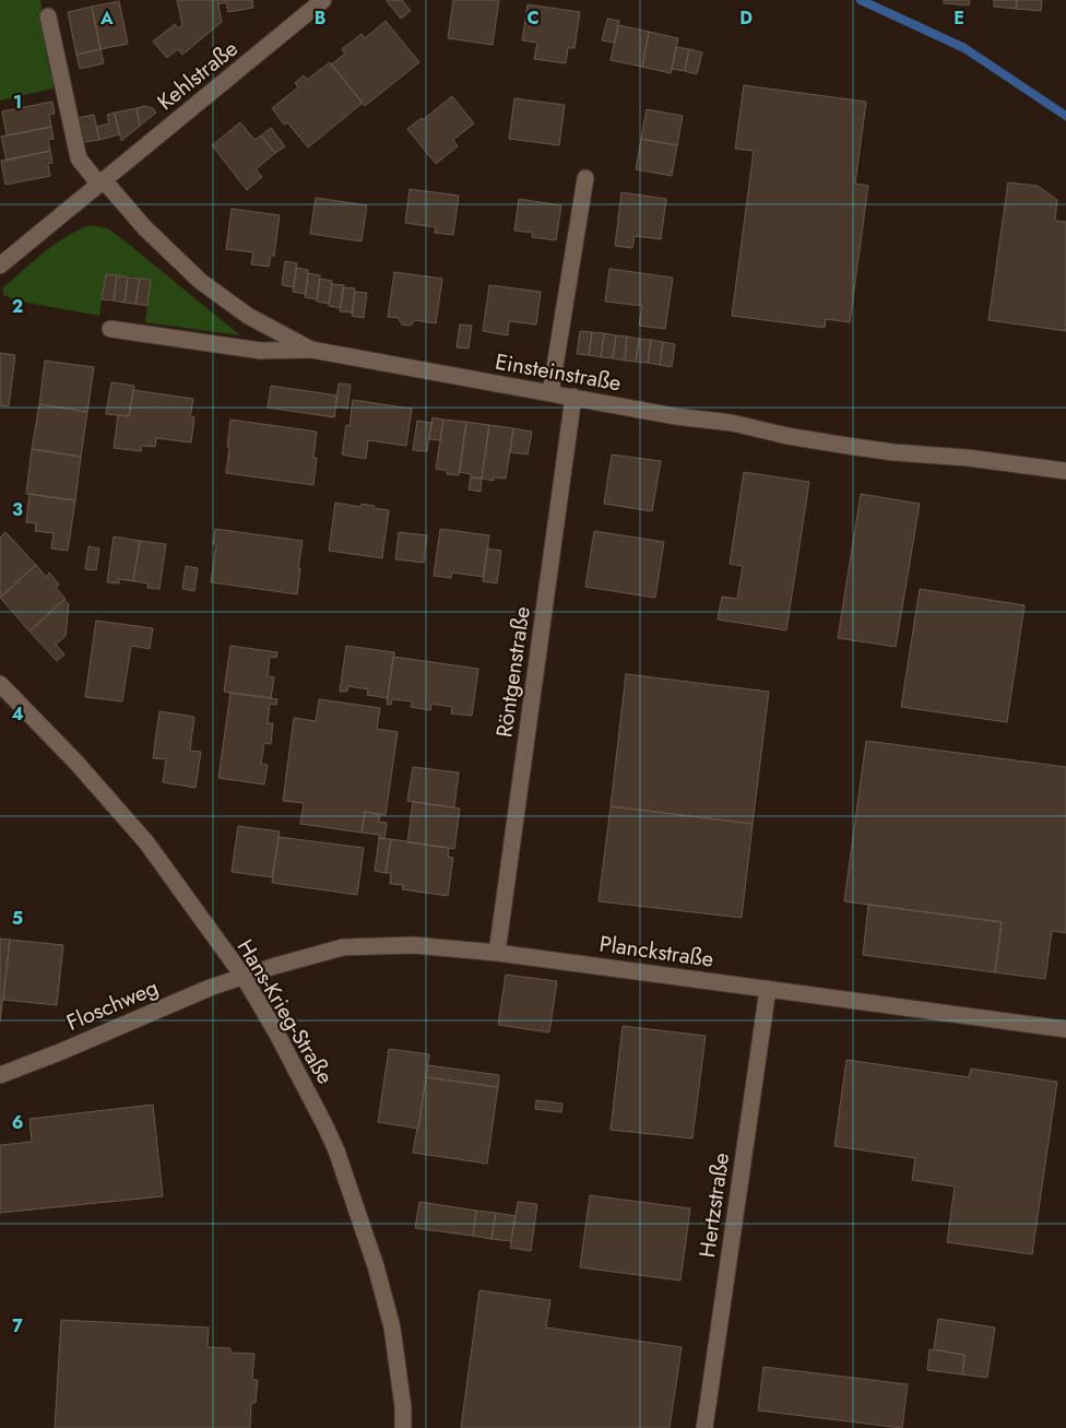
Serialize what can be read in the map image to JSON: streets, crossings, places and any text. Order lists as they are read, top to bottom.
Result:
{
  "streets": {
    "street": [
      "Kehlstraße",
      "Einsteinstraße",
      "Röntgenstraße",
      "Planckstraße",
      "Floschweg",
      "Hans-Krieg-Straße",
      "Hertzstraße"
    ]
  },
  "crossings": [
    ["Kehlstraße", "Einsteinstraße"],
    ["Einsteinstraße", "Röntgenstraße"],
    ["Röntgenstraße", "Planckstraße"],
    ["Planckstraße", "Floschweg"],
    ["Planckstraße", "Hans-Krieg-Straße"],
    ["Planckstraße", "Hertzstraße"],
    ["Floschweg", "Hans-Krieg-Straße"]
  ],
  "grid": {
    "columns": [
      "A",
      "B",
      "C",
      "D",
      "E"
    ],
    "rows": [
      "1",
      "2",
      "3",
      "4",
      "5",
      "6",
      "7"
    ]
  }
}
